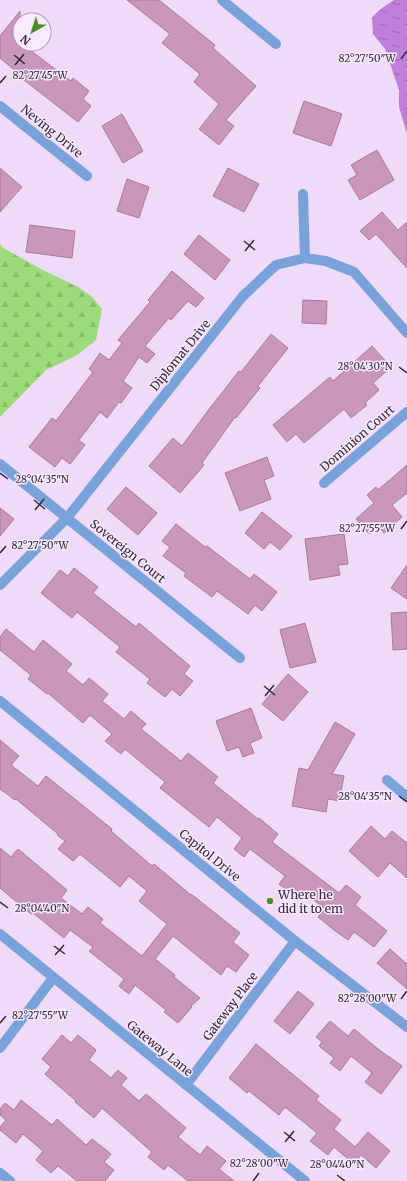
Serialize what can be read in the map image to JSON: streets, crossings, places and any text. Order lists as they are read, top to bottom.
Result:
{
  "streets": {
    "street": [
      "Neving Drive",
      "Diplomat Drive",
      "Dominion Court",
      "Sovereign Court",
      "Capitol Drive",
      "Gateway Place",
      "Gateway Lane"
    ]
  },
  "crossings": [
    ["Diplomat Drive", "Sovereign Court"],
    ["Capitol Drive", "Gateway Place"],
    ["Gateway Place", "Gateway Lane"]
  ],
  "places": ["Where he did it to em"],
  "north": "bottom left",
  "coordinates": [
    "82°27'50\"W",
    "82°27'45\"W",
    "28°04'30\"N",
    "28°04'35\"N",
    "82°27'55\"W",
    "28°04'40\"N",
    "82°28'00\"W"
  ]
}
